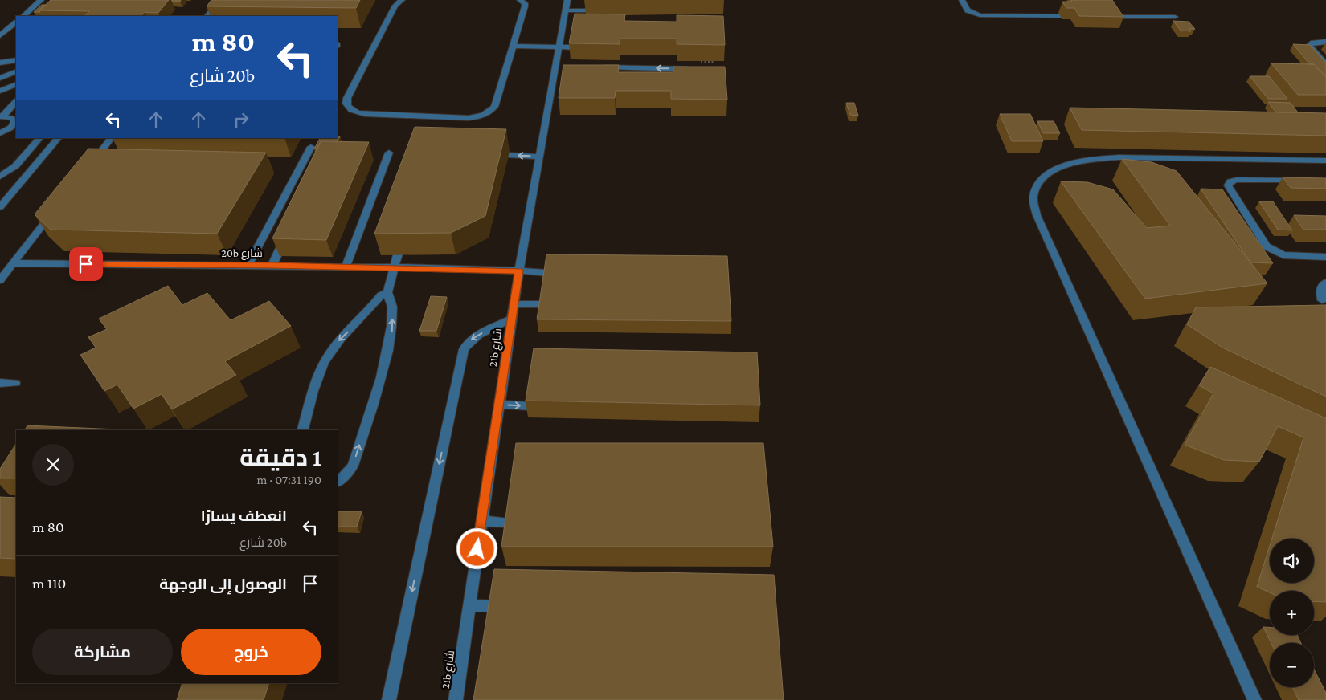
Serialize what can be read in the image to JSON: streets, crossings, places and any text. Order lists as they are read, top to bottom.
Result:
{
  "streets": {
    "street": ["20b شارع", "21b شارع"]
  },
  "crossings": [
    ["20b شارع", "21b شارع"]
  ],
  "page": {
    "turn": ["80 m", "20b شارع"],
    "heading": ["1 دقيقة", "190 m · 07:31"],
    "list": [
      {
        "name": "انعطف يسارًا",
        "note": "20b شارع",
        "value": "80 m"
      },
      {
        "name": "الوصول إلى الوجهة",
        "value": "110 m"
      }
    ],
    "map_buttons": ["+", "−"],
    "buttons": ["خروج", "مشاركة"]
  }
}
